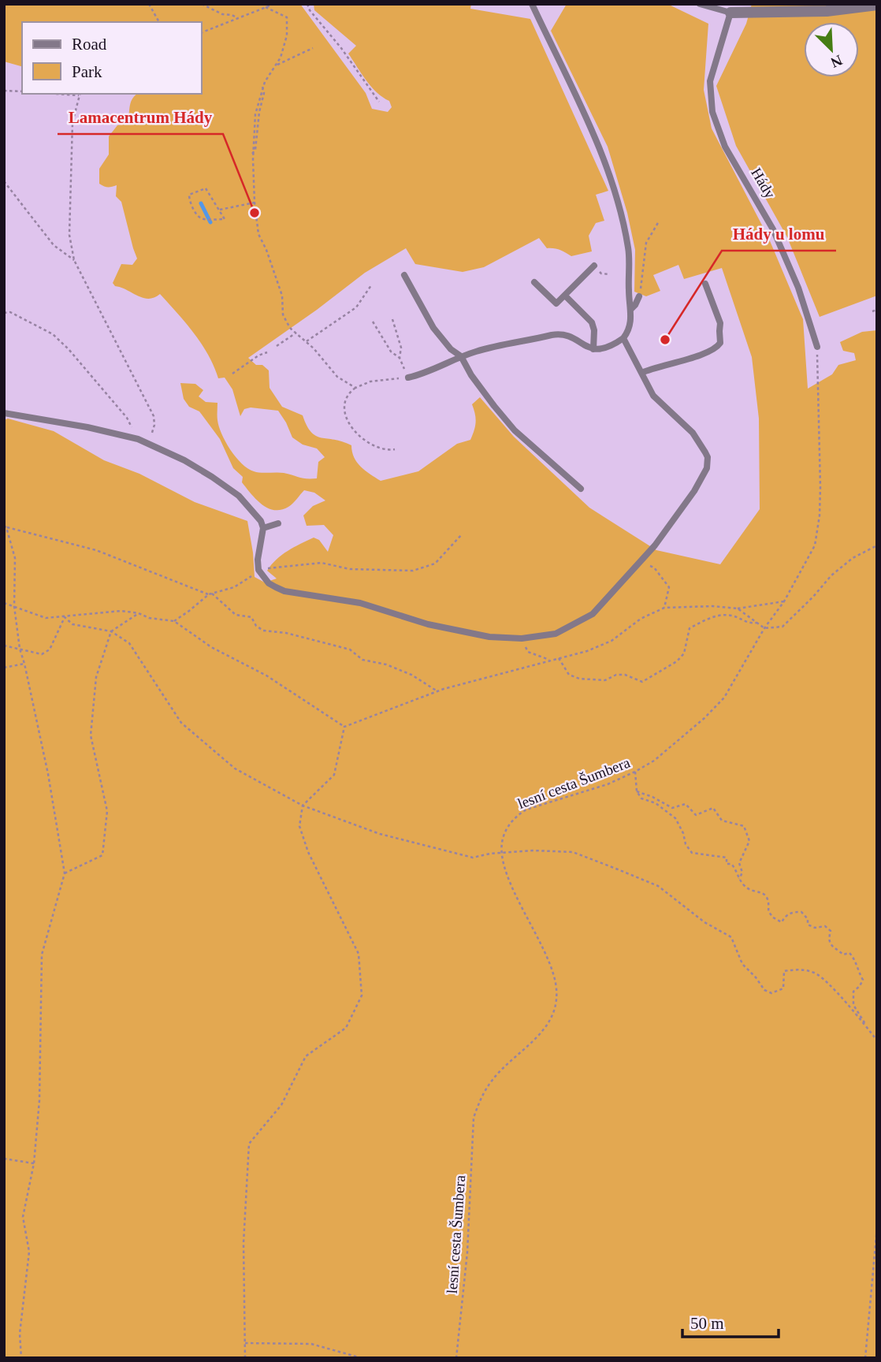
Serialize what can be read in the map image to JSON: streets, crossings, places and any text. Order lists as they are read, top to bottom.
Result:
{
  "streets": {
    "lane": ["Hády"],
    "path": ["lesní cesta Šumbera"]
  },
  "crossings": [
    ["Hády", "lesní cesta Šumbera"]
  ],
  "places": ["Lamacentrum Hády", "Hády u lomu"],
  "legend": ["Road", "Park"],
  "scale_bar": "50 m",
  "north": "bottom right"
}
